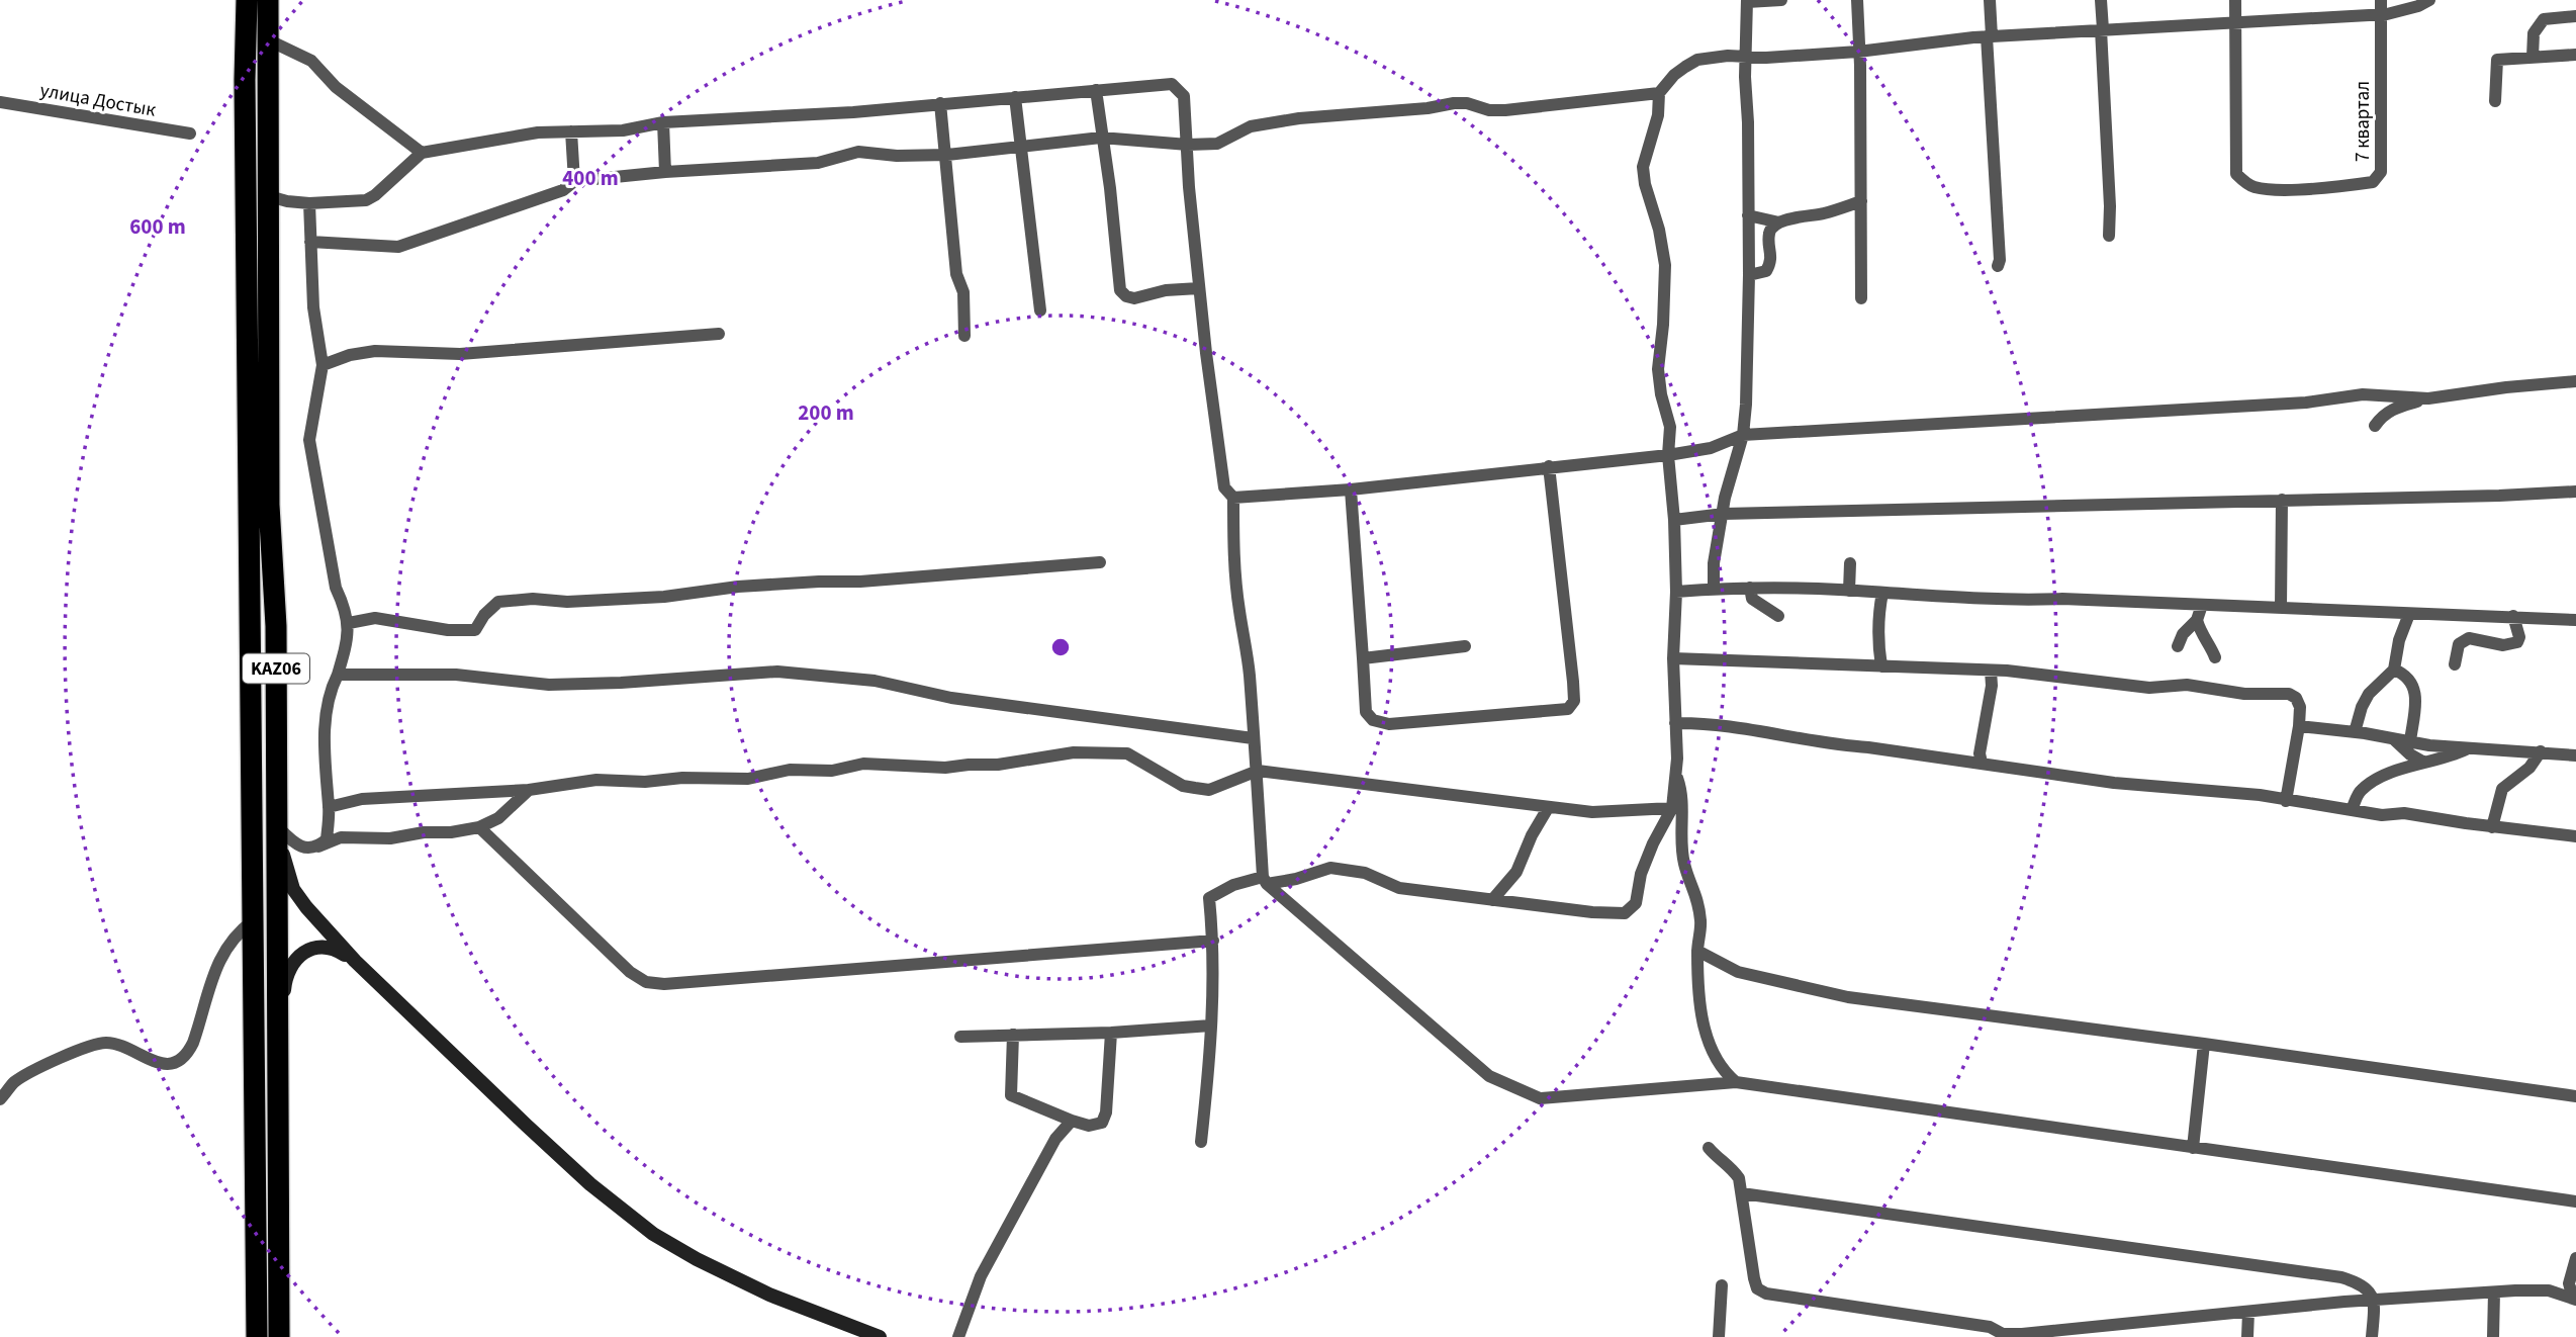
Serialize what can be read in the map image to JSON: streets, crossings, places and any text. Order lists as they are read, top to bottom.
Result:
{
  "streets": {
    "highway": ["KАZ06"],
    "street": ["улица Достык", "7 квартал"]
  },
  "rings": ["400 m", "600 m", "200 m"]
}
